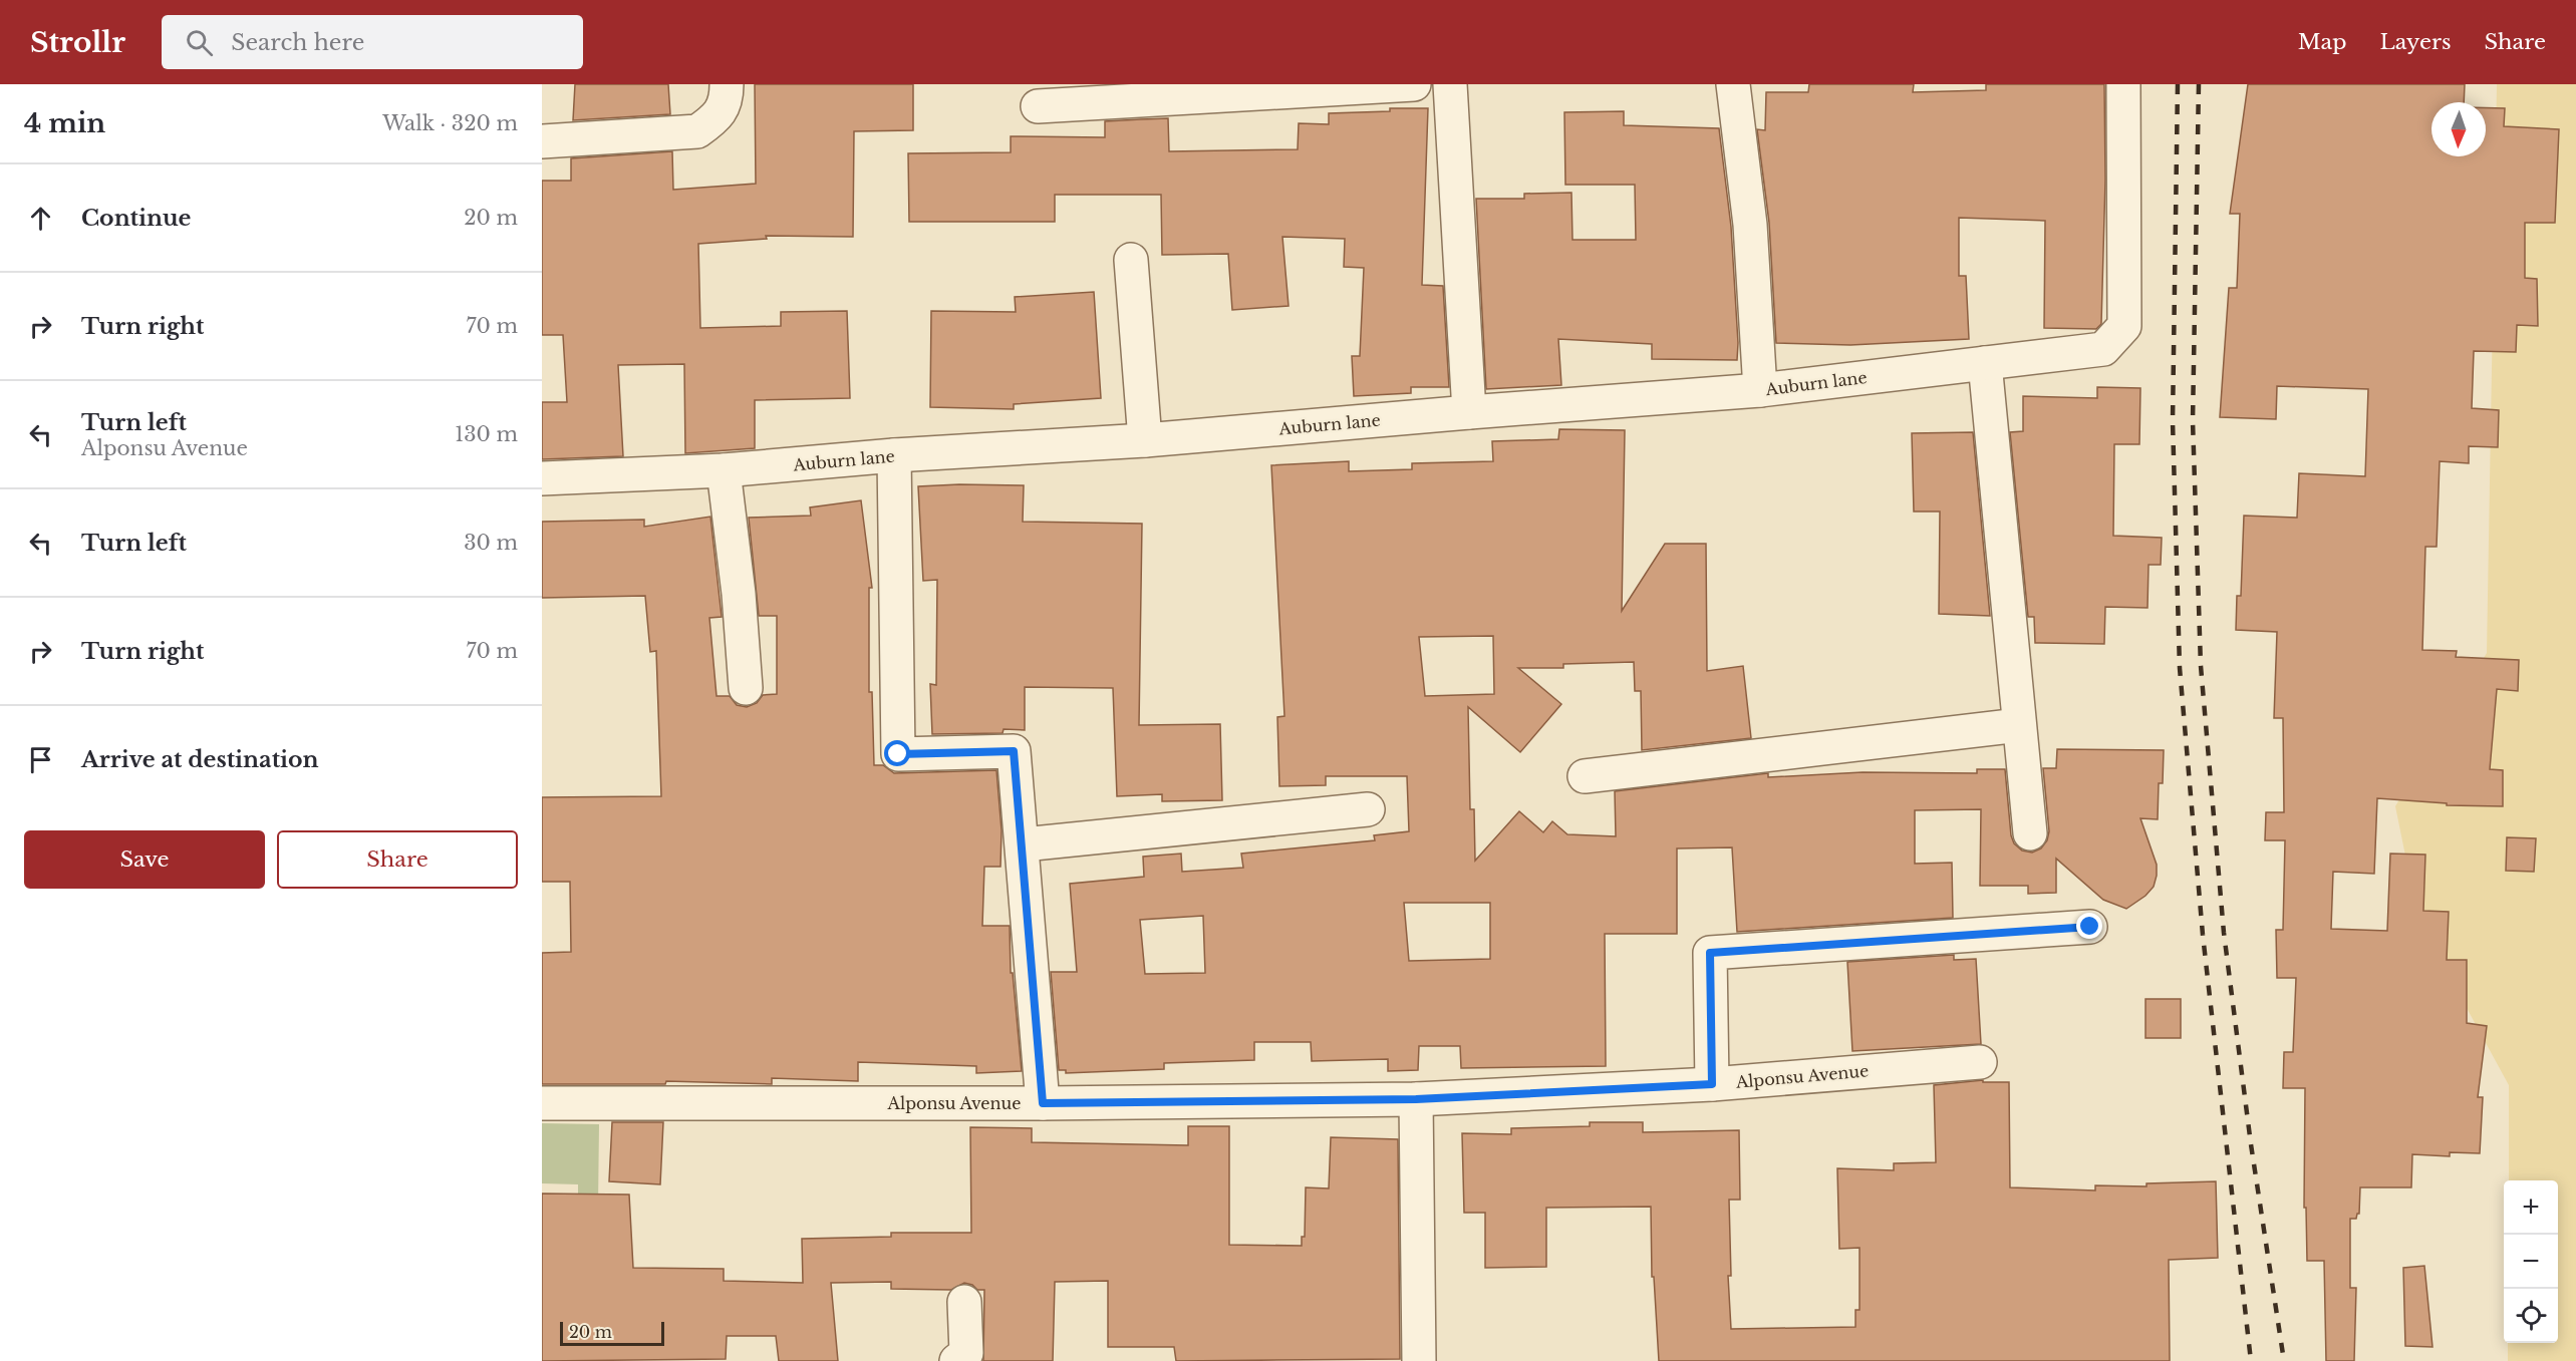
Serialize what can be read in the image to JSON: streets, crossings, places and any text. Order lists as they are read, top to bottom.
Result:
{
  "streets": {
    "street": ["Auburn lane", "Alponsu Avenue"]
  },
  "scale_bar": "20 m",
  "north": "bottom",
  "page": {
    "header": "Strollr",
    "search": "Search here",
    "nav": ["Map", "Layers", "Share"],
    "heading": ["4 min", "Walk · 320 m"],
    "list": [
      ["Continue", "20 m"],
      ["Turn right", "70 m"],
      ["Turn left", "Alponsu Avenue", "130 m"],
      ["Turn left", "30 m"],
      ["Turn right", "70 m"],
      "Arrive at destination"
    ],
    "buttons": ["Save", "Share"],
    "map_buttons": ["+", "−"],
    "scale": "20 m"
  }
}
